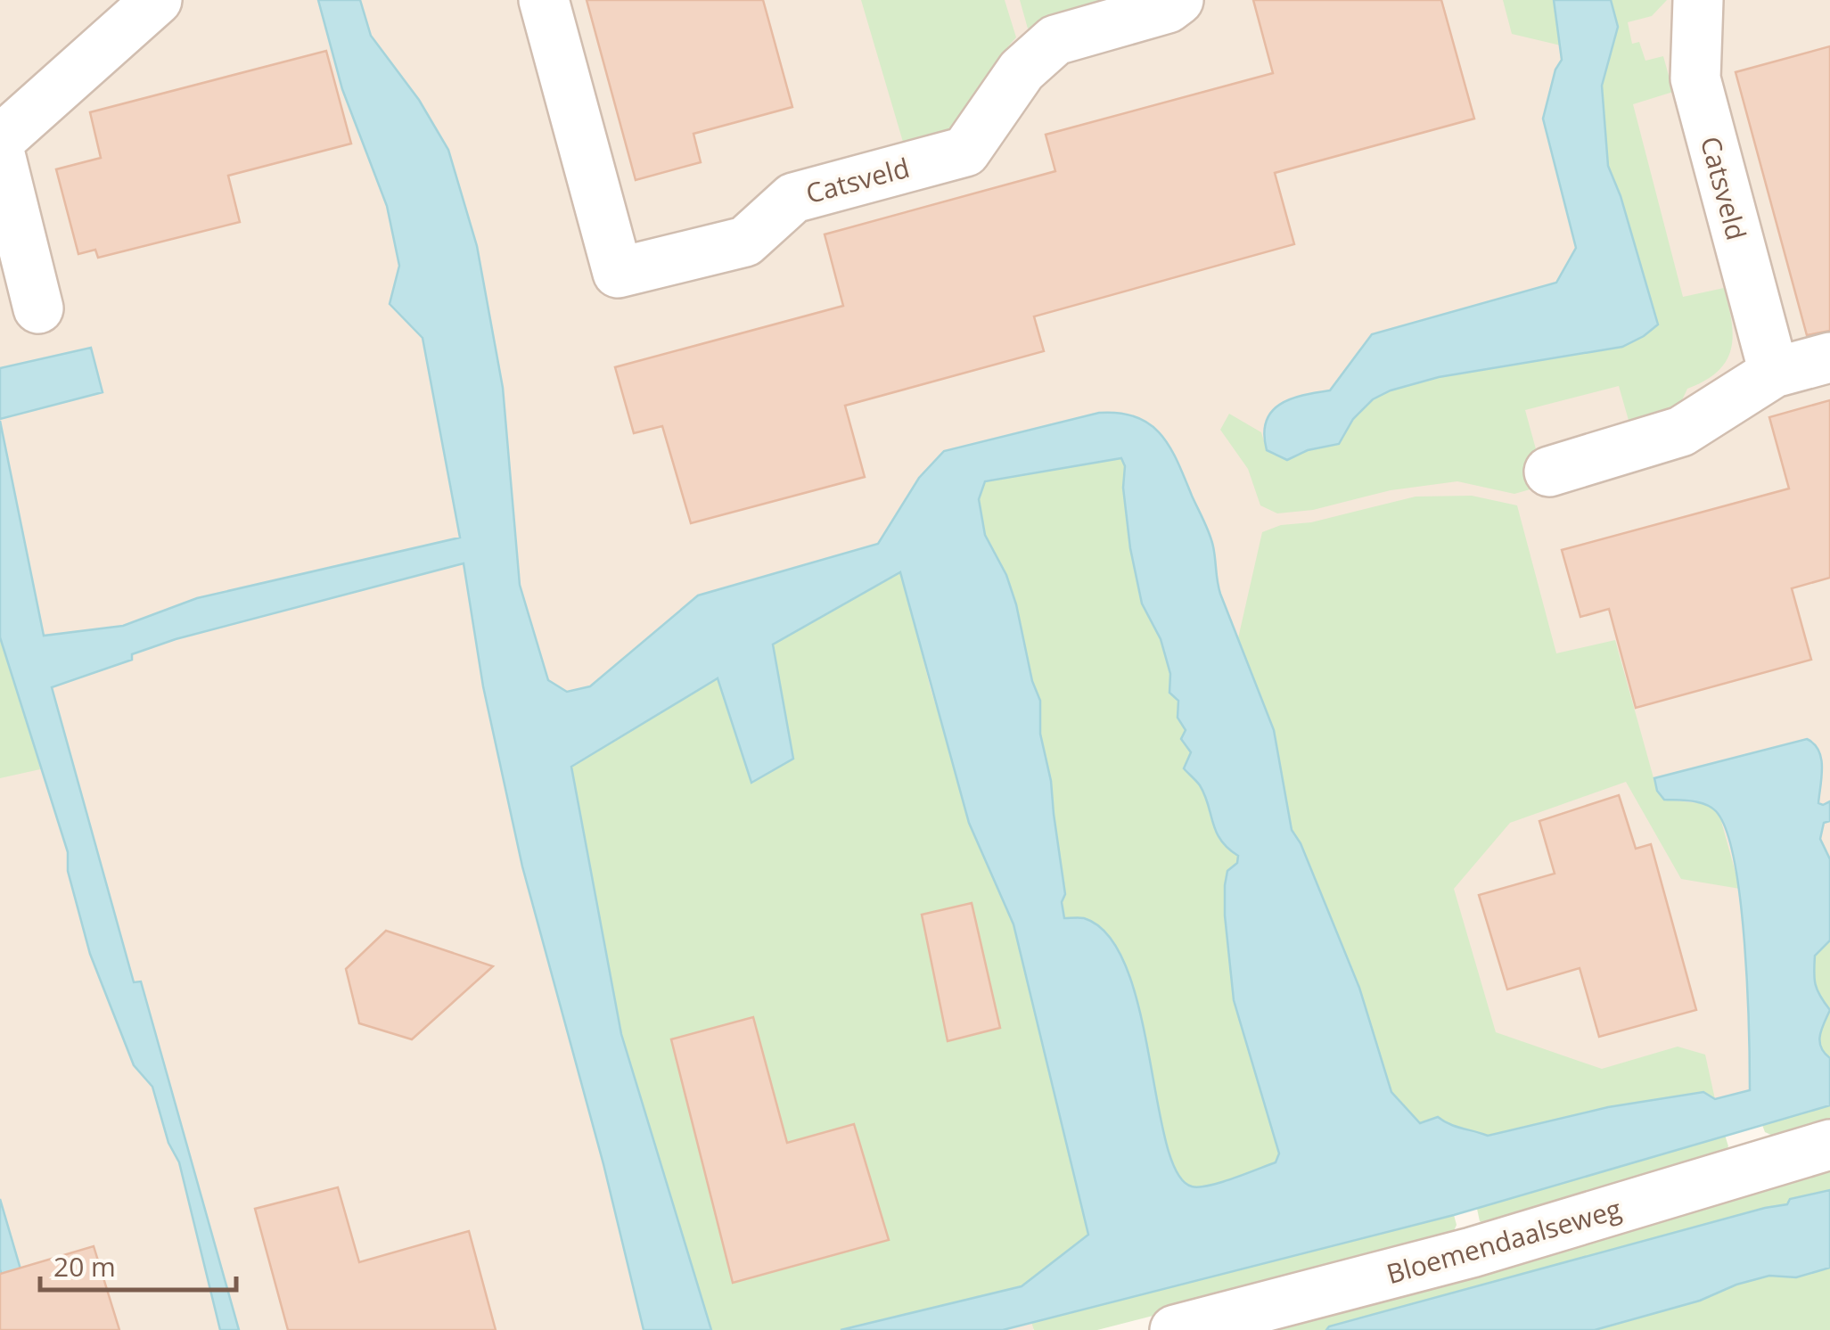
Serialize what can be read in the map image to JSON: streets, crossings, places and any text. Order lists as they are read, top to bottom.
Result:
{
  "streets": {
    "street": ["Catsveld", "Bloemendaalseweg"]
  },
  "scale_bar": "20 m"
}
